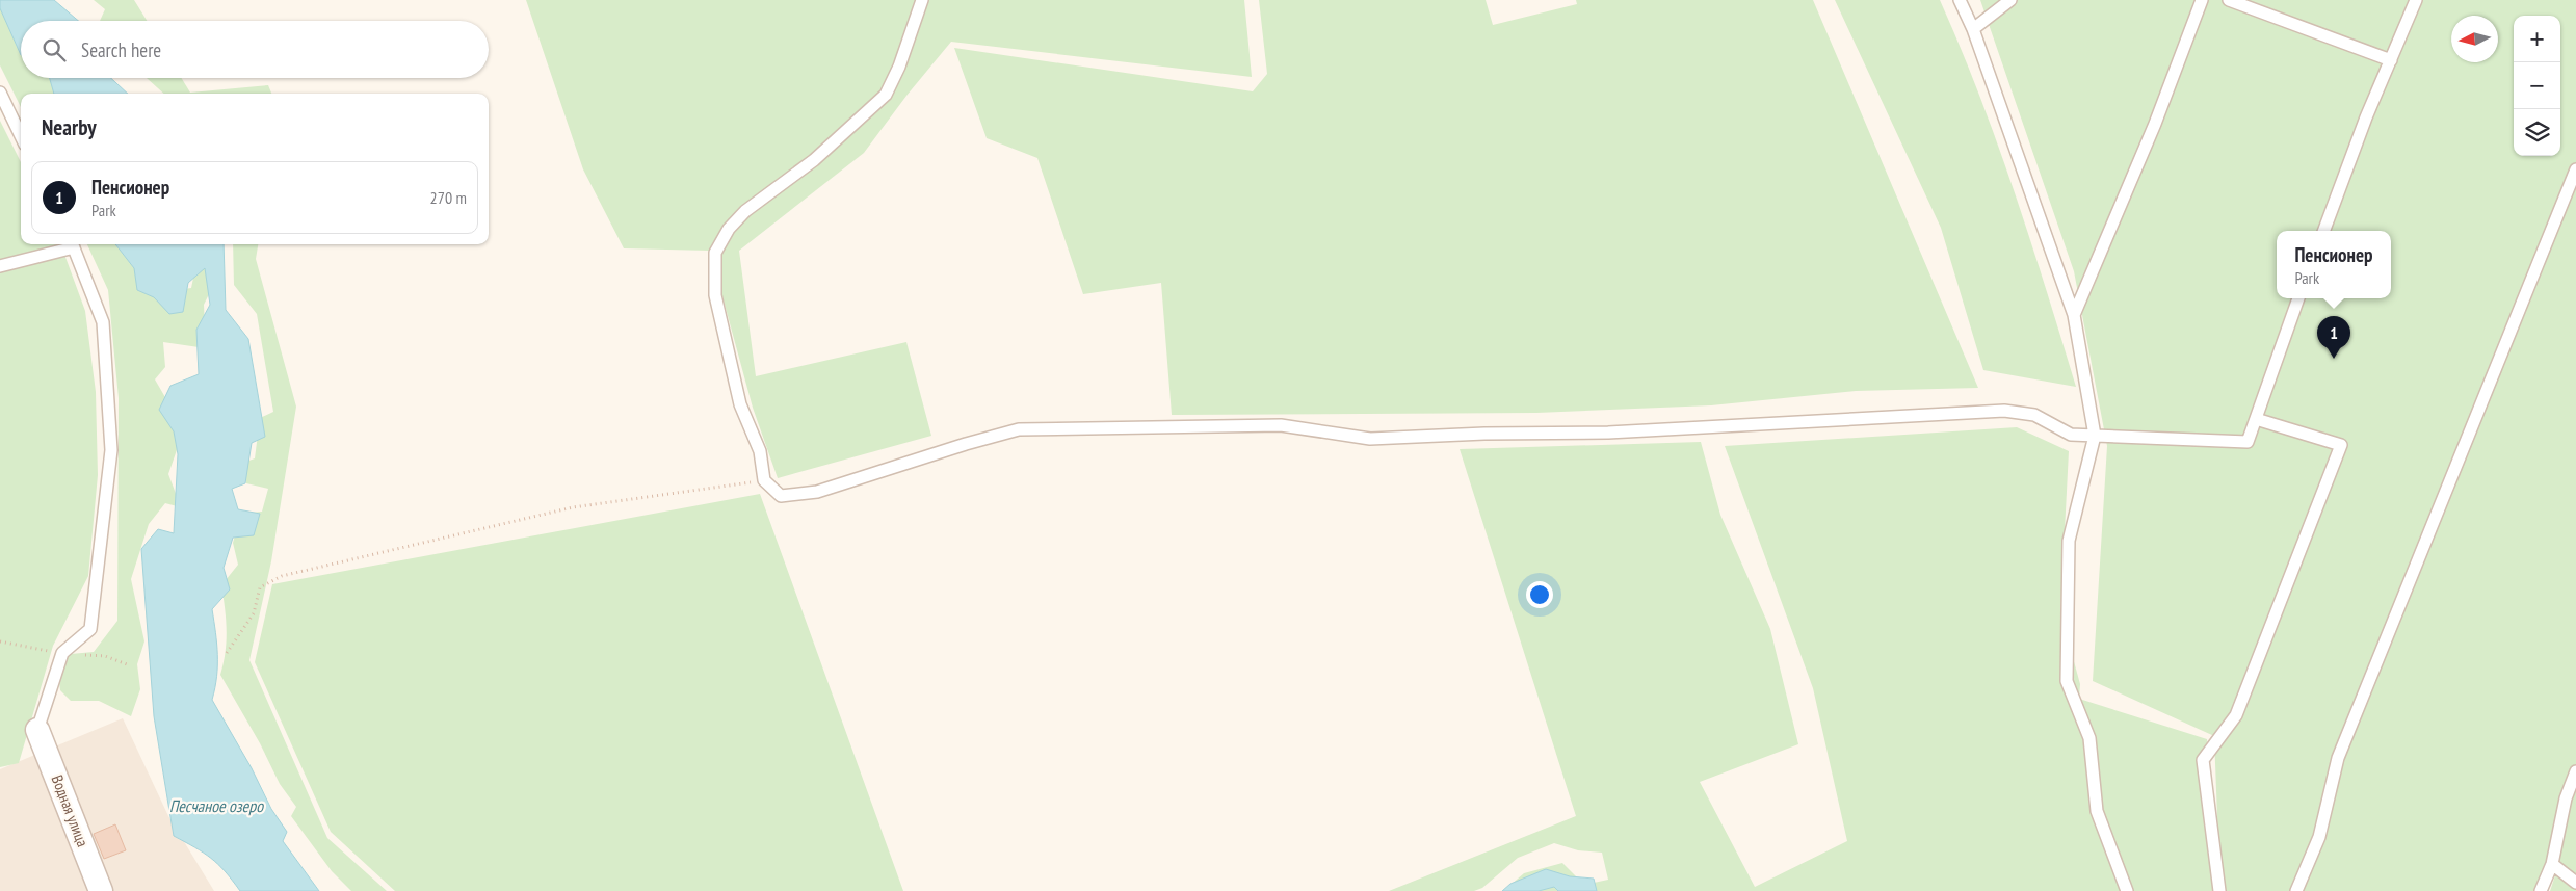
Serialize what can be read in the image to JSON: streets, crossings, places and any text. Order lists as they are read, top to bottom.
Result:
{
  "streets": {
    "street": ["Водная улица"]
  },
  "water": ["Песчаное озеро"],
  "north": "left",
  "page": {
    "map_buttons": ["+", "−"],
    "search": "Search here",
    "heading": "Nearby",
    "list": [
      {
        "mark": "1",
        "name": "Пенсионер",
        "note": "Park",
        "value": "270 m"
      }
    ],
    "popup": ["Пенсионер", "Park"],
    "pins": "1"
  }
}
